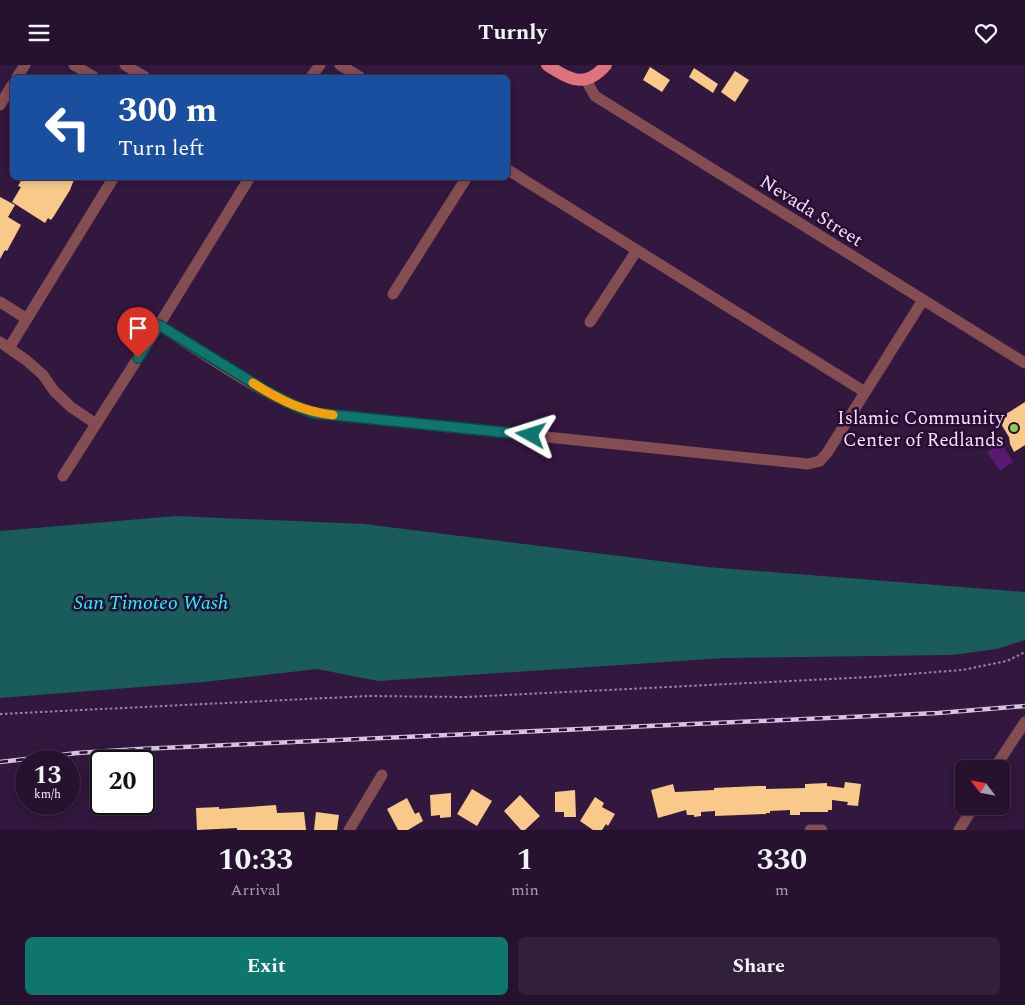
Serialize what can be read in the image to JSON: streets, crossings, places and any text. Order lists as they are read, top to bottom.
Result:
{
  "streets": {
    "street": ["Nevada Street"]
  },
  "water": ["San Timoteo Wash"],
  "places": ["Islamic Community Center of Redlands"],
  "north": "top left",
  "page": {
    "header": "Turnly",
    "turn": ["300 m", "Turn left"],
    "speed": "13 km/h",
    "limit": "20",
    "eta": [
      "10:33",
      "Arrival",
      "1",
      "min",
      "330",
      "m"
    ],
    "buttons": ["Exit", "Share"]
  }
}
